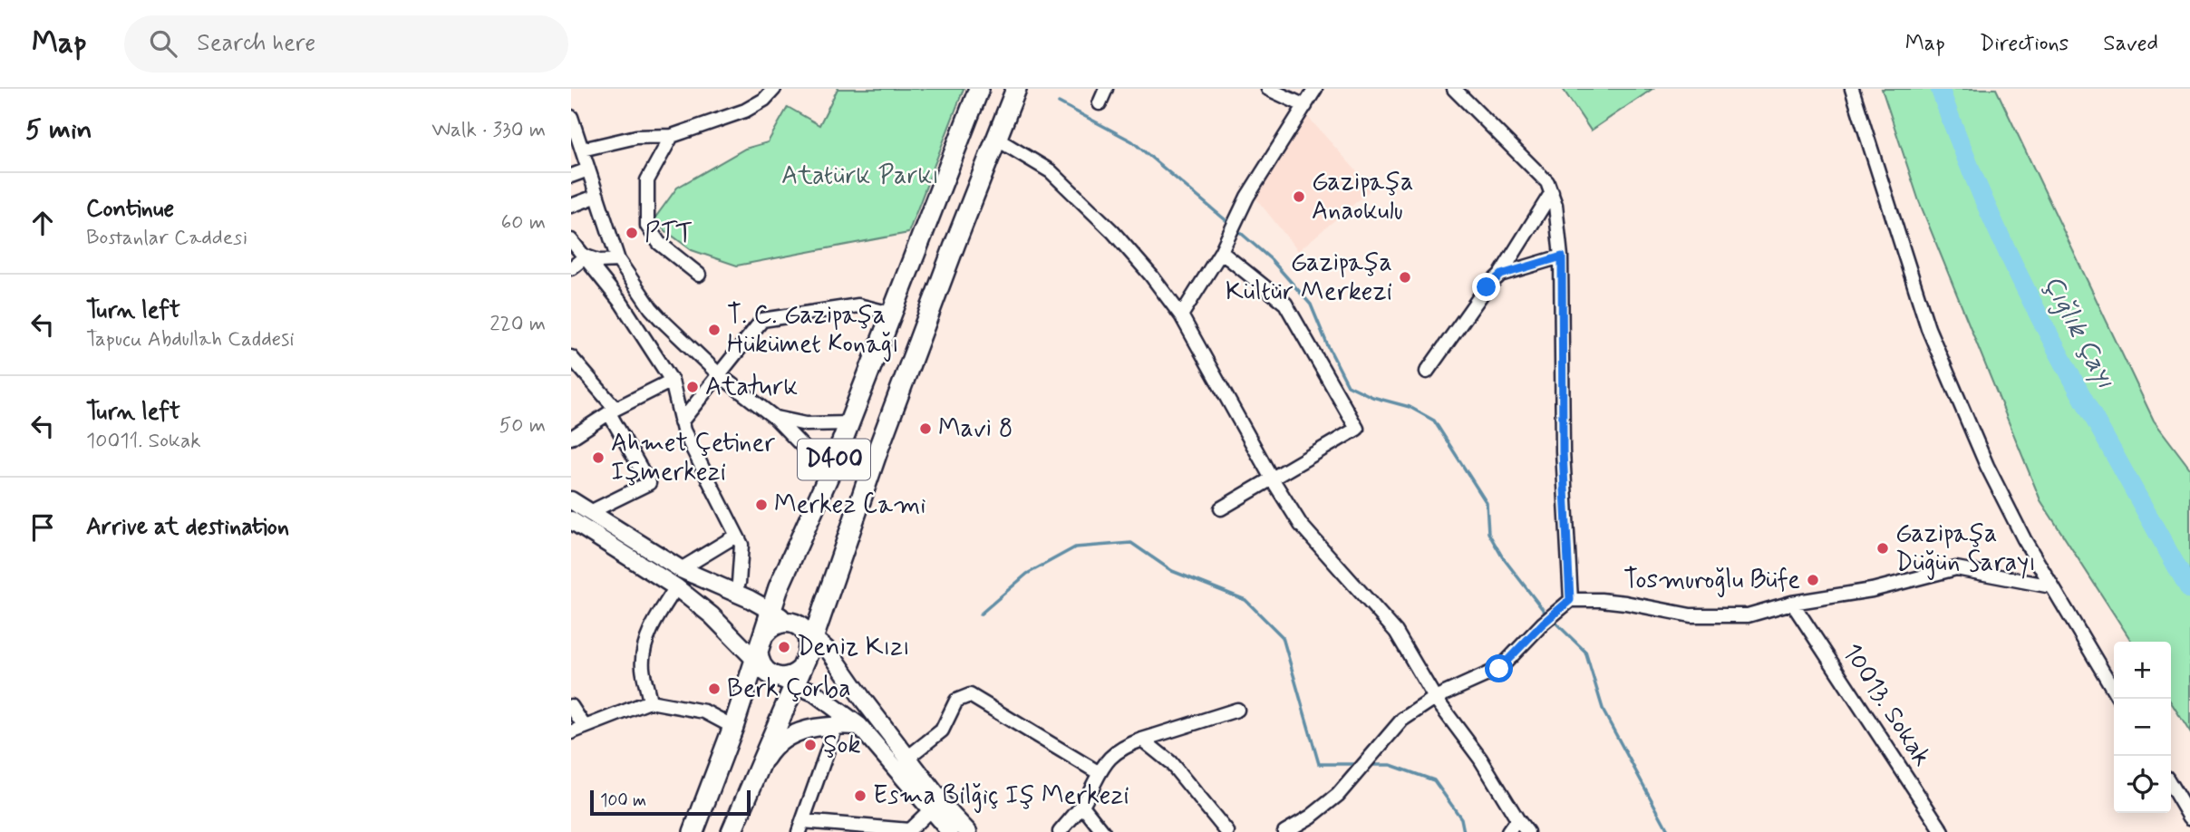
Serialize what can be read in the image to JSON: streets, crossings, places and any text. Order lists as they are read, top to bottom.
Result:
{
  "streets": {
    "highway": ["D400"],
    "street": ["10013. Sokak"]
  },
  "water": ["Çığlık Çayı"],
  "parks": ["Atatürk Parkı"],
  "places": [
    "Gazipaşa Anaokulu",
    "PTT",
    "Gazipaşa Kültür Merkezi",
    "T. C. Gazipaşa Hükümet Konağı",
    "Ataturk",
    "Mavi 8",
    "Ahmet Çetiner Işmerkezi",
    "Merkez Cami",
    "Gazipaşa Düğün Sarayı",
    "Tosmuroğlu Büfe",
    "Deniz Kızı",
    "Berk Çorba",
    "Şok",
    "Esma Bilğiç Iş Merkezi"
  ],
  "scale_bar": "100 m",
  "page": {
    "header": "Map",
    "search": "Search here",
    "nav": ["Map", "Directions", "Saved"],
    "heading": ["5 min", "Walk · 330 m"],
    "list": [
      ["Continue", "Bostanlar Caddesi", "60 m"],
      ["Turn left", "Tapucu Abdullah Caddesi", "220 m"],
      ["Turn left", "10011. Sokak", "50 m"],
      "Arrive at destination"
    ],
    "map_buttons": ["+", "−"],
    "scale": "100 m"
  }
}
